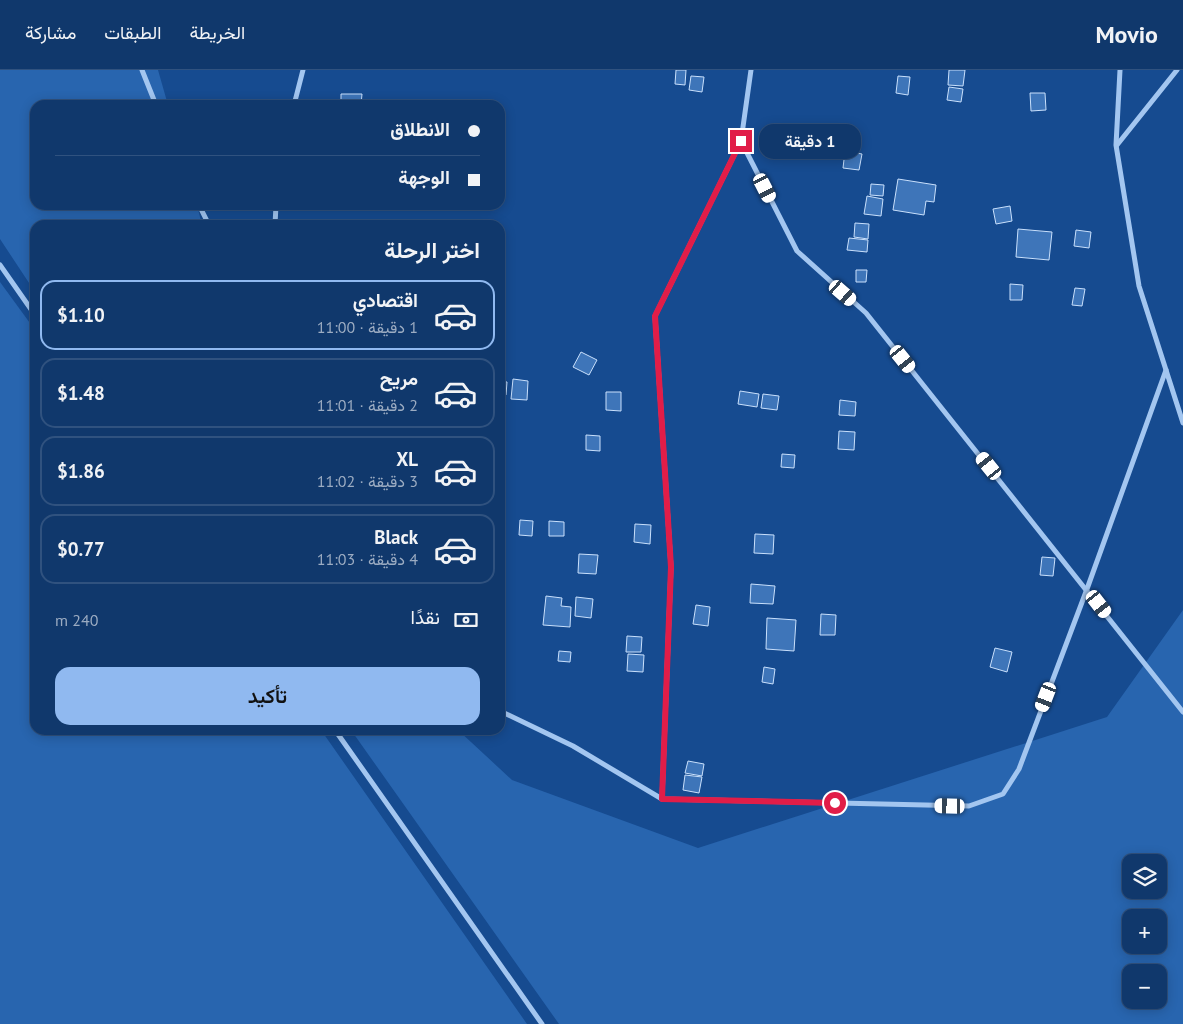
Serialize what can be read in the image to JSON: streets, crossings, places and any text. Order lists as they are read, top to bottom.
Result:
{
  "page": {
    "header": "Movio",
    "nav": ["الخريطة", "الطبقات", "مشاركة"],
    "banner": ["الانطلاق", "الوجهة"],
    "bubble": "1 دقيقة",
    "heading": "اختر الرحلة",
    "list": [
      {
        "name": "اقتصادي",
        "note": "1 دقيقة · 11:00",
        "value": "$1.10"
      },
      {
        "name": "مريح",
        "note": "2 دقيقة · 11:01",
        "value": "$1.48"
      },
      {
        "name": "XL",
        "note": "3 دقيقة · 11:02",
        "value": "$1.86"
      },
      {
        "name": "Black",
        "note": "4 دقيقة · 11:03",
        "value": "$0.77"
      }
    ],
    "pay": ["نقدًا", "240 m"],
    "buttons": "تأكيد",
    "map_buttons": ["+", "−"]
  }
}
